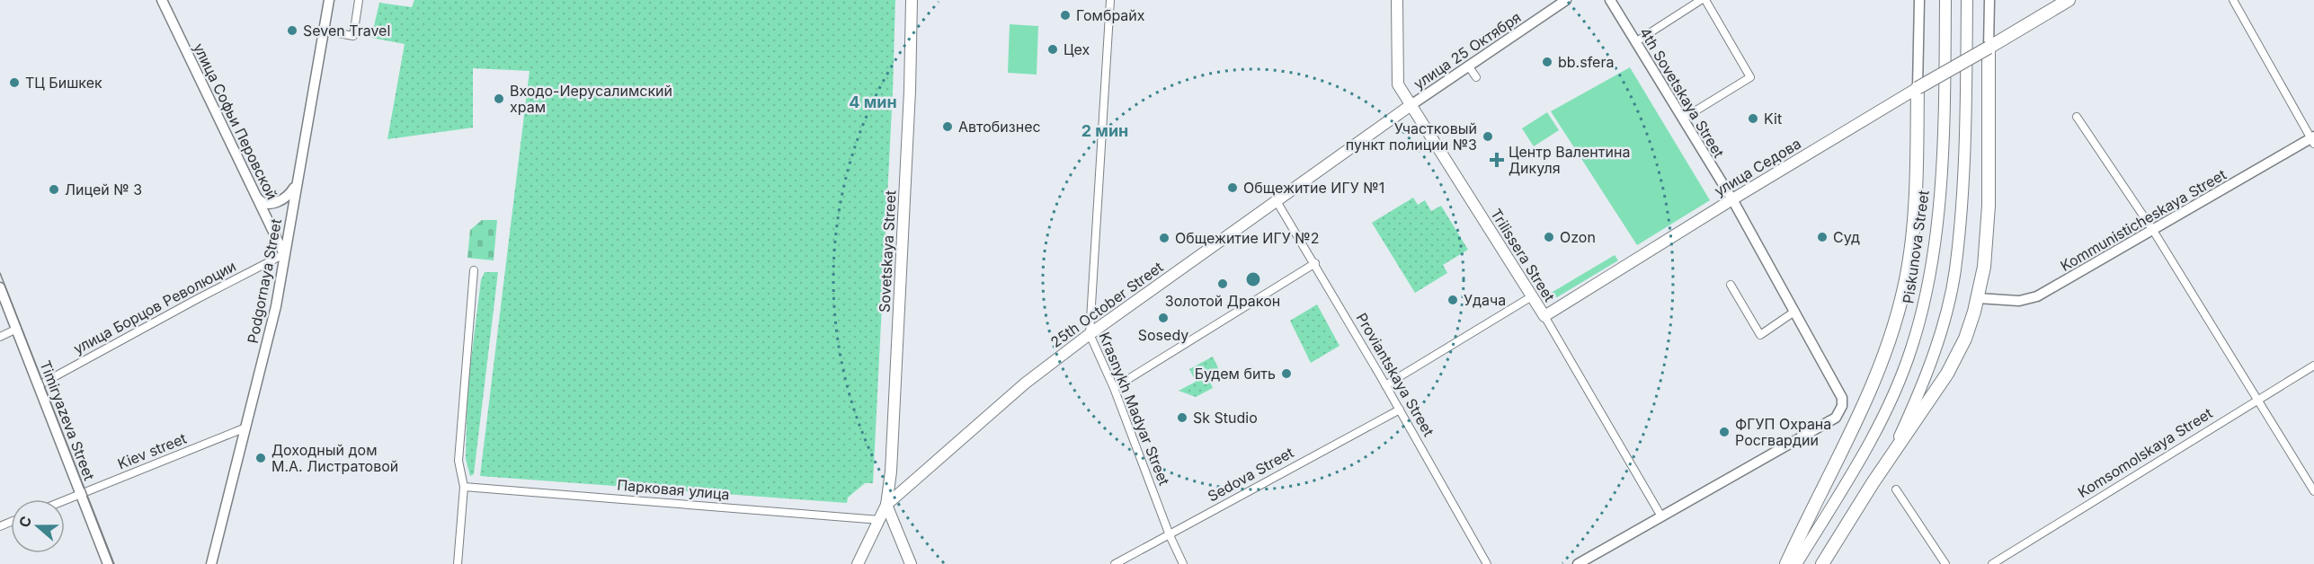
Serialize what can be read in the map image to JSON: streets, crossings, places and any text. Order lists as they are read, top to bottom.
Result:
{
  "streets": {
    "main road": [
      "улица Седова",
      "Piskunova Street",
      "Sovetskaya Street",
      "Trilissera Street",
      "25th October Street"
    ],
    "street": [
      "улица 25 Октября",
      "4th Sovetskaya Street",
      "улица Софьи Перовской",
      "Kommunisticheskaya Street",
      "Podgornaya Street",
      "улица Борцов Революции",
      "Proviantskaya Street",
      "Krasnykh Madyar Street",
      "Timiryazeva Street",
      "Kiev street",
      "Komsomolskaya Street",
      "Sedova Street",
      "Парковая улица"
    ]
  },
  "crossings": [
    ["улица 25 Октября", "Trilissera Street"],
    ["улица 25 Октября", "25th October Street"],
    ["4th Sovetskaya Street", "улица Седова"],
    ["улица Софьи Перовской", "Podgornaya Street"],
    ["улица Софьи Перовской", "улица Борцов Революции"],
    ["улица Седова", "Piskunova Street"],
    ["улица Седова", "Trilissera Street"],
    ["Sovetskaya Street", "25th October Street"],
    ["Trilissera Street", "25th October Street"],
    ["Podgornaya Street", "улица Борцов Революции"],
    ["Podgornaya Street", "Kiev street"],
    ["25th October Street", "Proviantskaya Street"],
    ["25th October Street", "Krasnykh Madyar Street"],
    ["25th October Street", "Парковая улица"],
    ["улица Борцов Революции", "Timiryazeva Street"],
    ["Proviantskaya Street", "Sedova Street"],
    ["Krasnykh Madyar Street", "Sedova Street"],
    ["Timiryazeva Street", "Kiev street"]
  ],
  "places": {
    "other": [
      "Гомбрайх",
      "Seven Travel",
      "Цех",
      "bb.sfera",
      "ТЦ Бишкек",
      "Входо-Иерусалимский храм",
      "Kit",
      "Автобизнес",
      "Участковый пункт полиции №3",
      "Общежитие ИГУ №1",
      "Лицей № 3",
      "Ozon",
      "Суд",
      "Общежитие ИГУ №2",
      "Золотой Дракон",
      "Удача",
      "Sosedy",
      "Будем бить",
      "Sk Studio",
      "ФГУП Охрана Росгвардии",
      "Доходный дом М.А. Листратовой"
    ],
    "health": ["Центр Валентина Дикуля"]
  },
  "north": "left",
  "rings": ["4 мин", "2 мин"]
}
